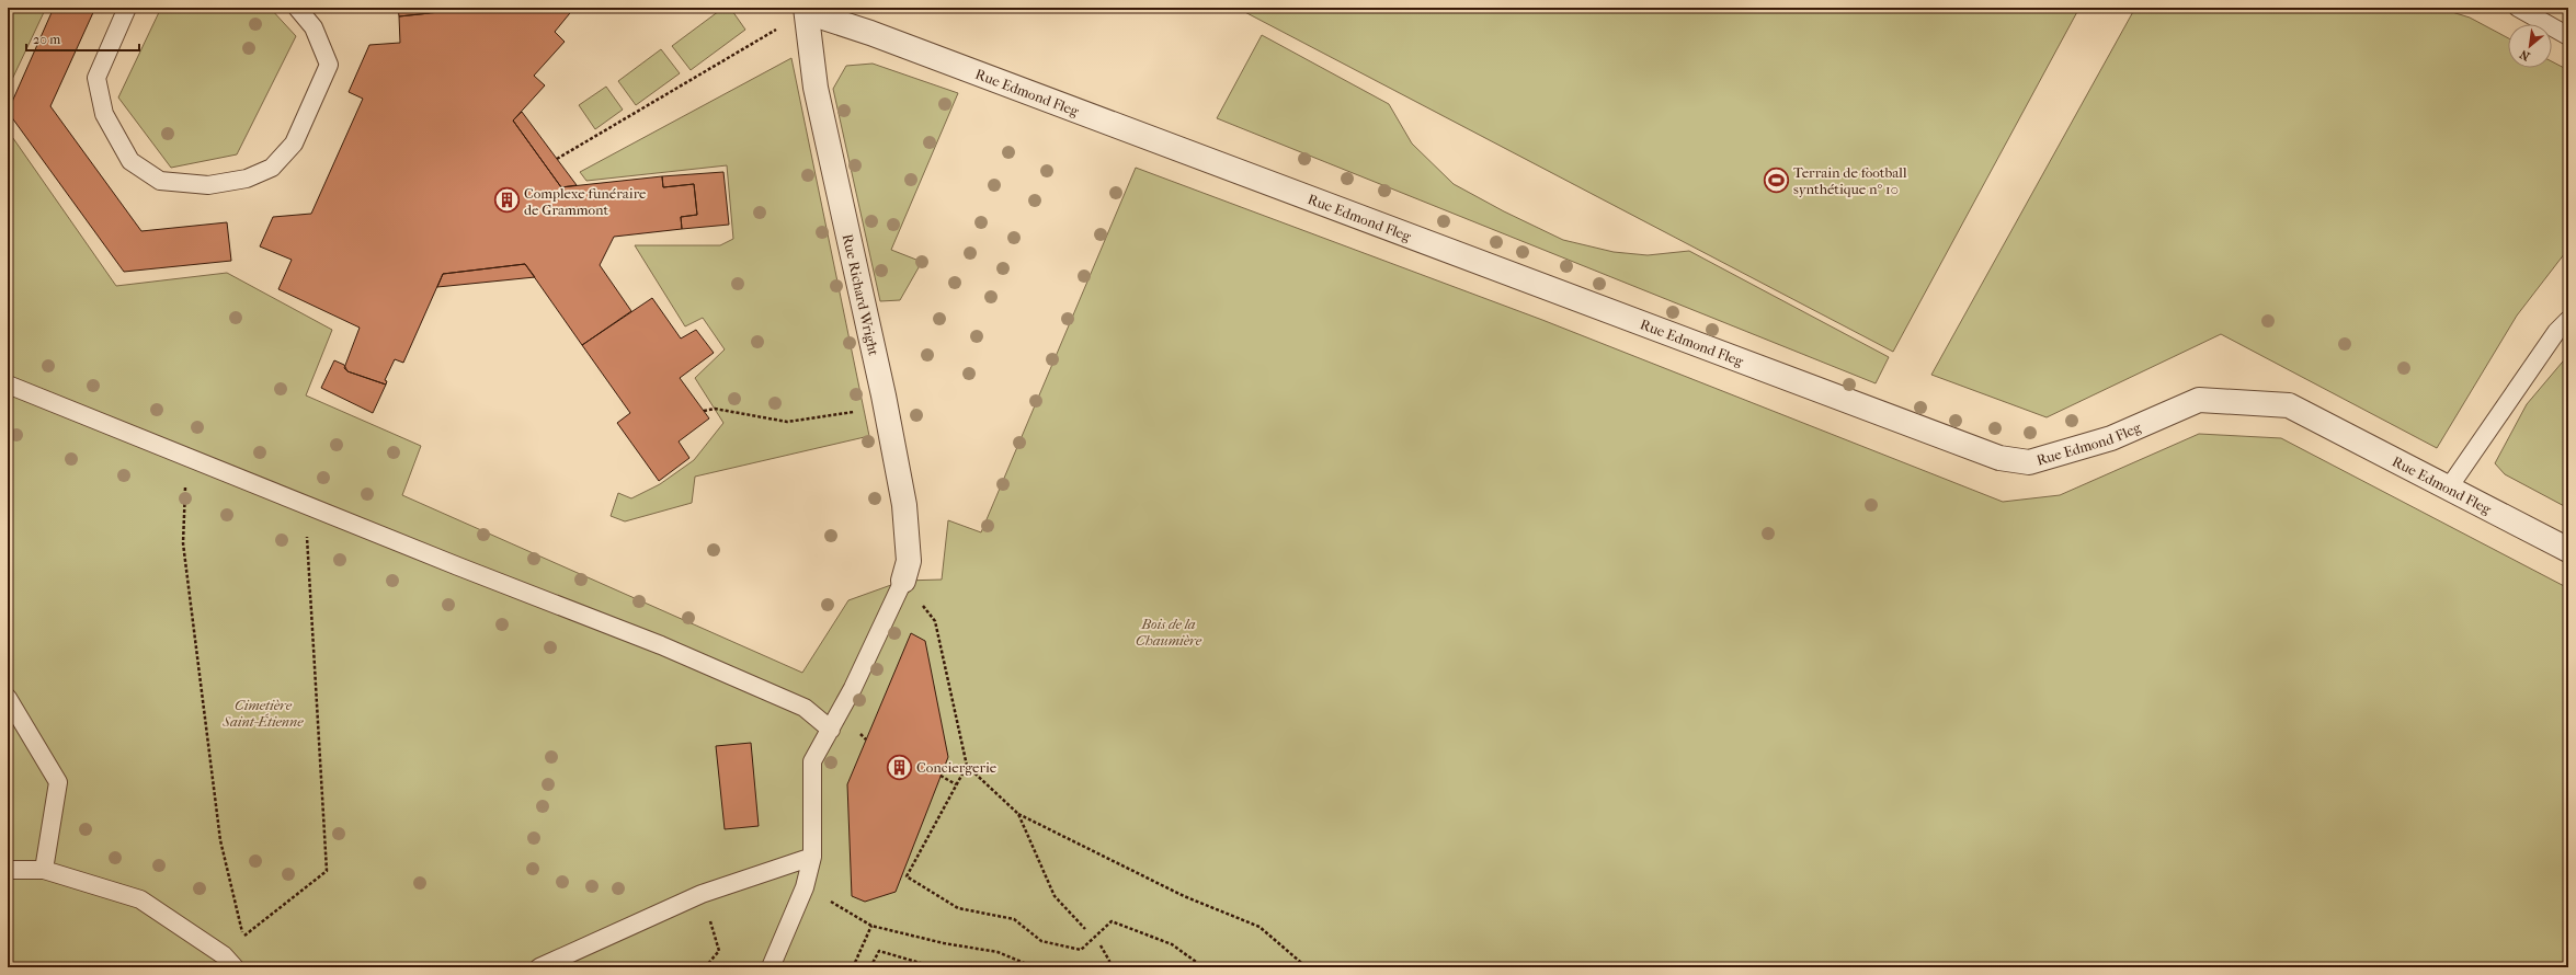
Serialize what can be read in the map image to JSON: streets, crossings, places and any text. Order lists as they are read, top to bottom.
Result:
{
  "streets": {
    "street": ["Rue Edmond Fleg", "Rue Richard Wright"]
  },
  "crossings": [
    ["Rue Edmond Fleg", "Rue Richard Wright"]
  ],
  "parks": ["Bois de la Chaumière", "Cimetière Saint-Étienne"],
  "places": {
    "sports": ["Terrain de football synthétique n° 10"],
    "building": ["Complexe funéraire de Grammont", "Conciergerie"]
  },
  "scale_bar": "20 m",
  "north": "bottom left"
}
